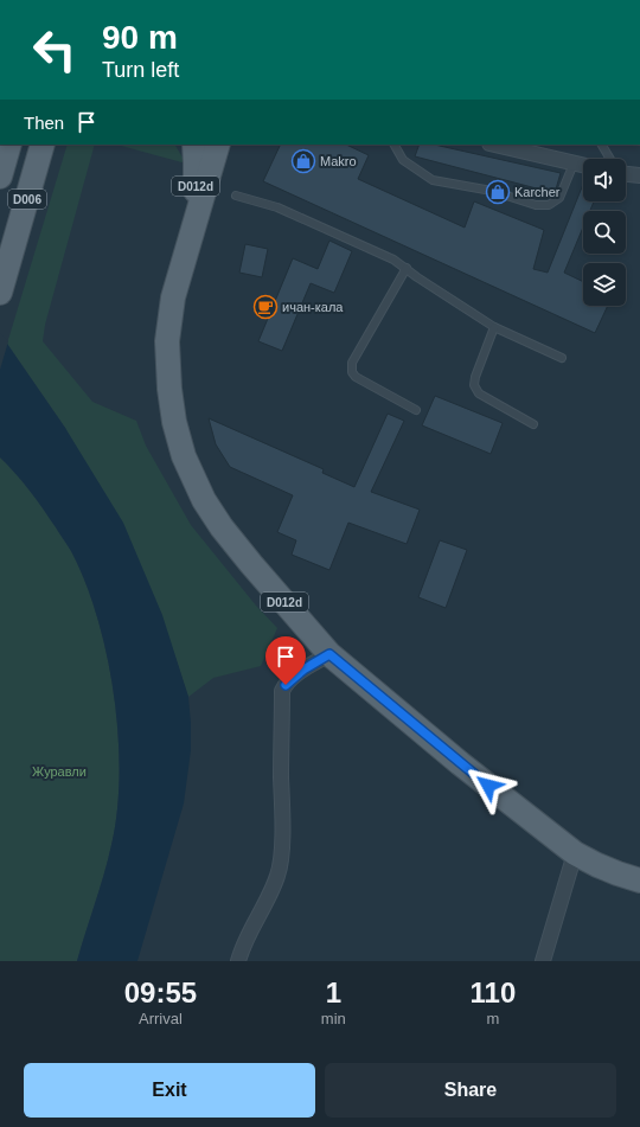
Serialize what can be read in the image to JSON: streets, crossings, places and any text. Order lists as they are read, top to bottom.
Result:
{
  "streets": {
    "main road": ["D012d", "D006"]
  },
  "parks": ["Журавли"],
  "places": {
    "shop": ["Makro", "Karcher"],
    "cafe": ["ичан-кала"]
  },
  "page": {
    "turn": ["90 m", "Turn left"],
    "then": "Then",
    "eta": [
      "09:55",
      "Arrival",
      "1",
      "min",
      "110",
      "m"
    ],
    "buttons": ["Exit", "Share"]
  }
}
